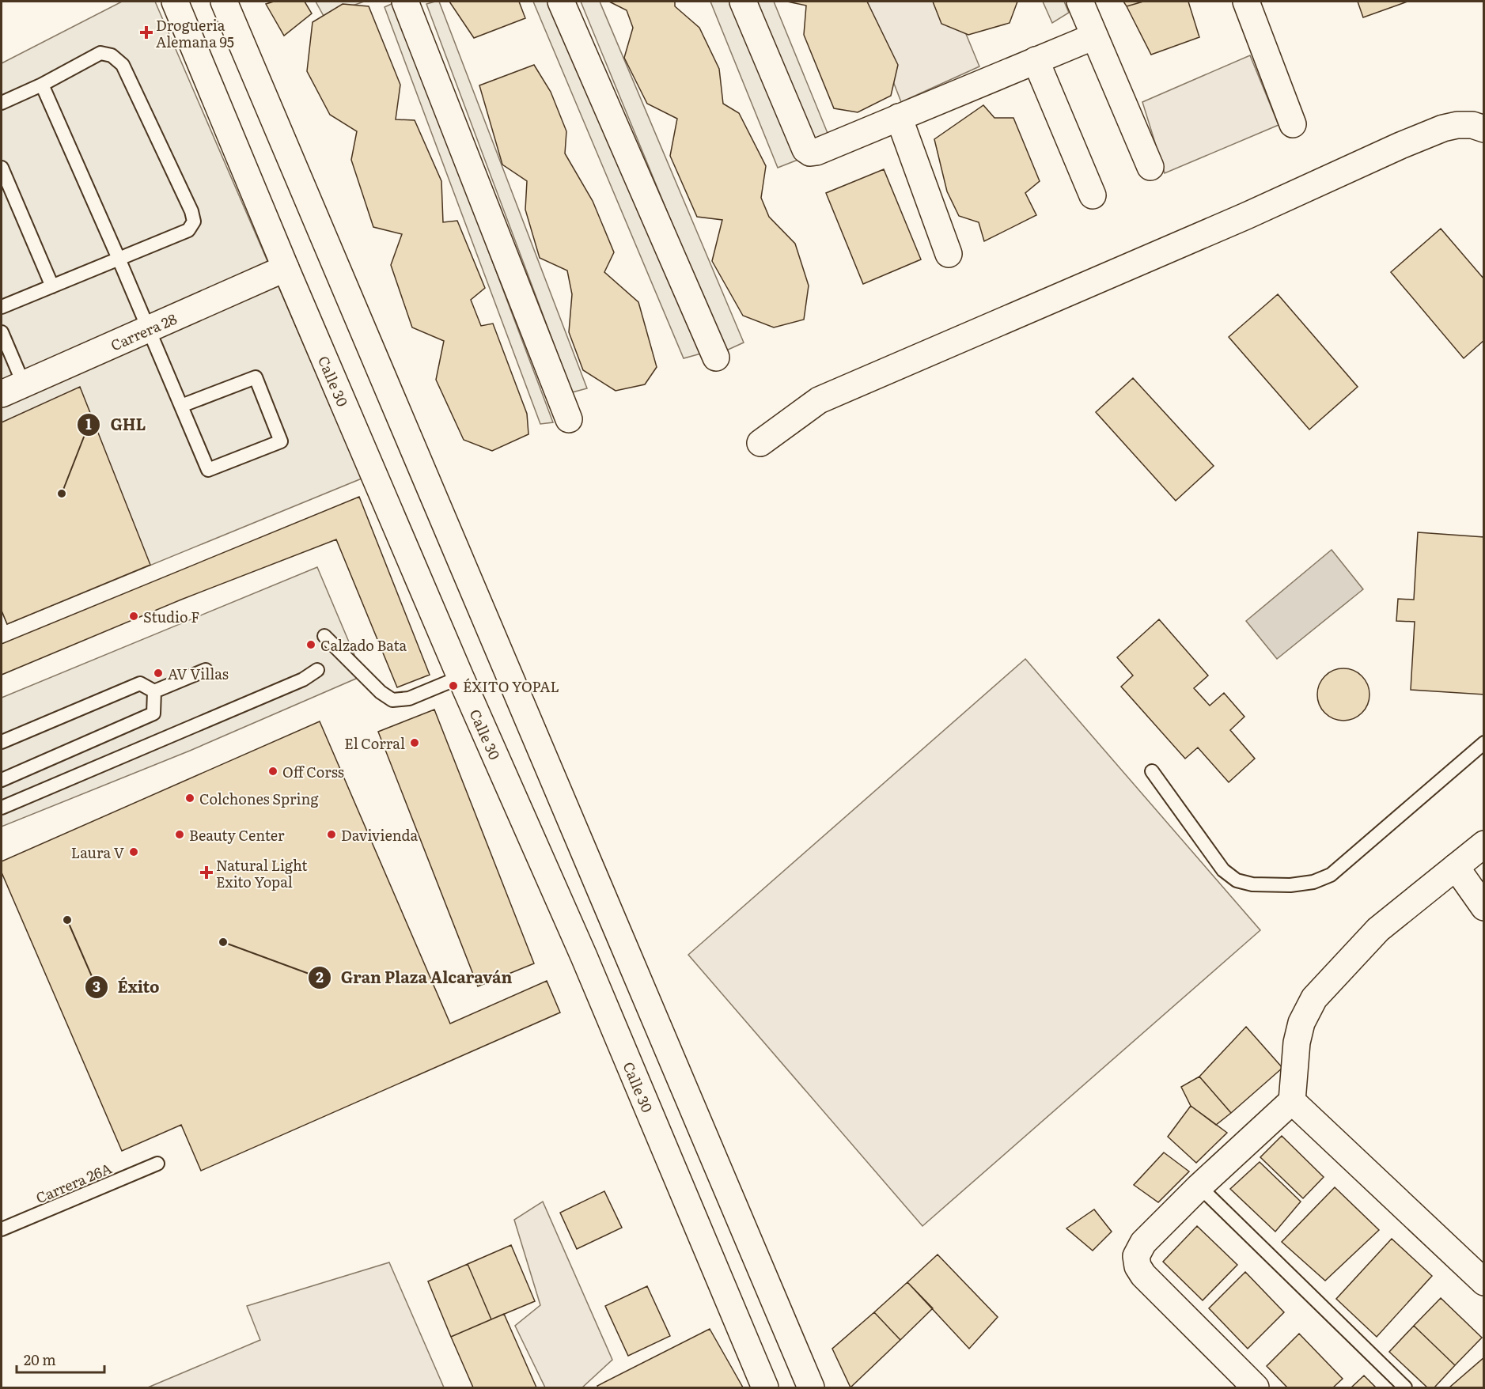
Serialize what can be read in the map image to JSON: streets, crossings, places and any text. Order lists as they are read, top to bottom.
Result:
{
  "streets": {
    "street": ["Carrera 28", "Calle 30"],
    "lane": ["Carrera 26A"]
  },
  "crossings": [
    ["Carrera 28", "Calle 30"]
  ],
  "places": {
    "health": ["Drogueria Alemana 95", "Natural Light Exito Yopal"],
    "other": [
      "GHL",
      "Studio F",
      "Calzado Bata",
      "AV Villas",
      "ÉXITO YOPAL",
      "El Corral",
      "Off Corss",
      "Colchones Spring",
      "Beauty Center",
      "Davivienda",
      "Laura V",
      "Éxito",
      "Gran Plaza Alcaraván"
    ]
  },
  "scale_bar": "20 m"
}
